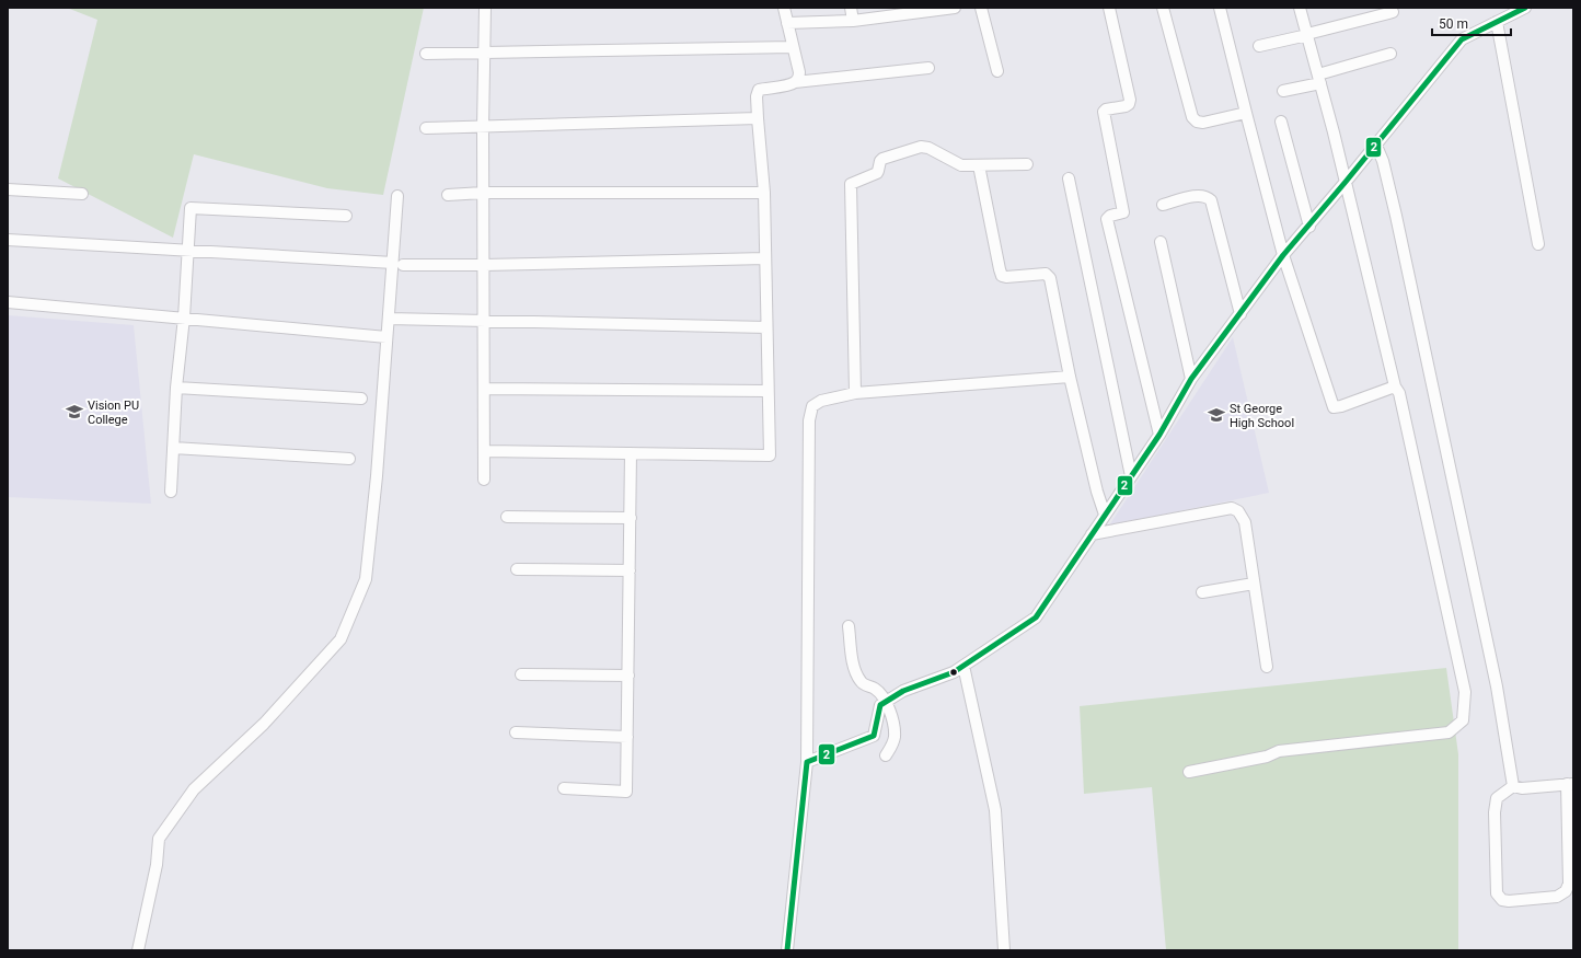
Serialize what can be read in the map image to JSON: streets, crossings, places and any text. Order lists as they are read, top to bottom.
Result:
{
  "places": {
    "school or university": ["Vision PU College", "St George High School"]
  },
  "lines": ["transit line 2"],
  "scale_bar": "50 m"
}
